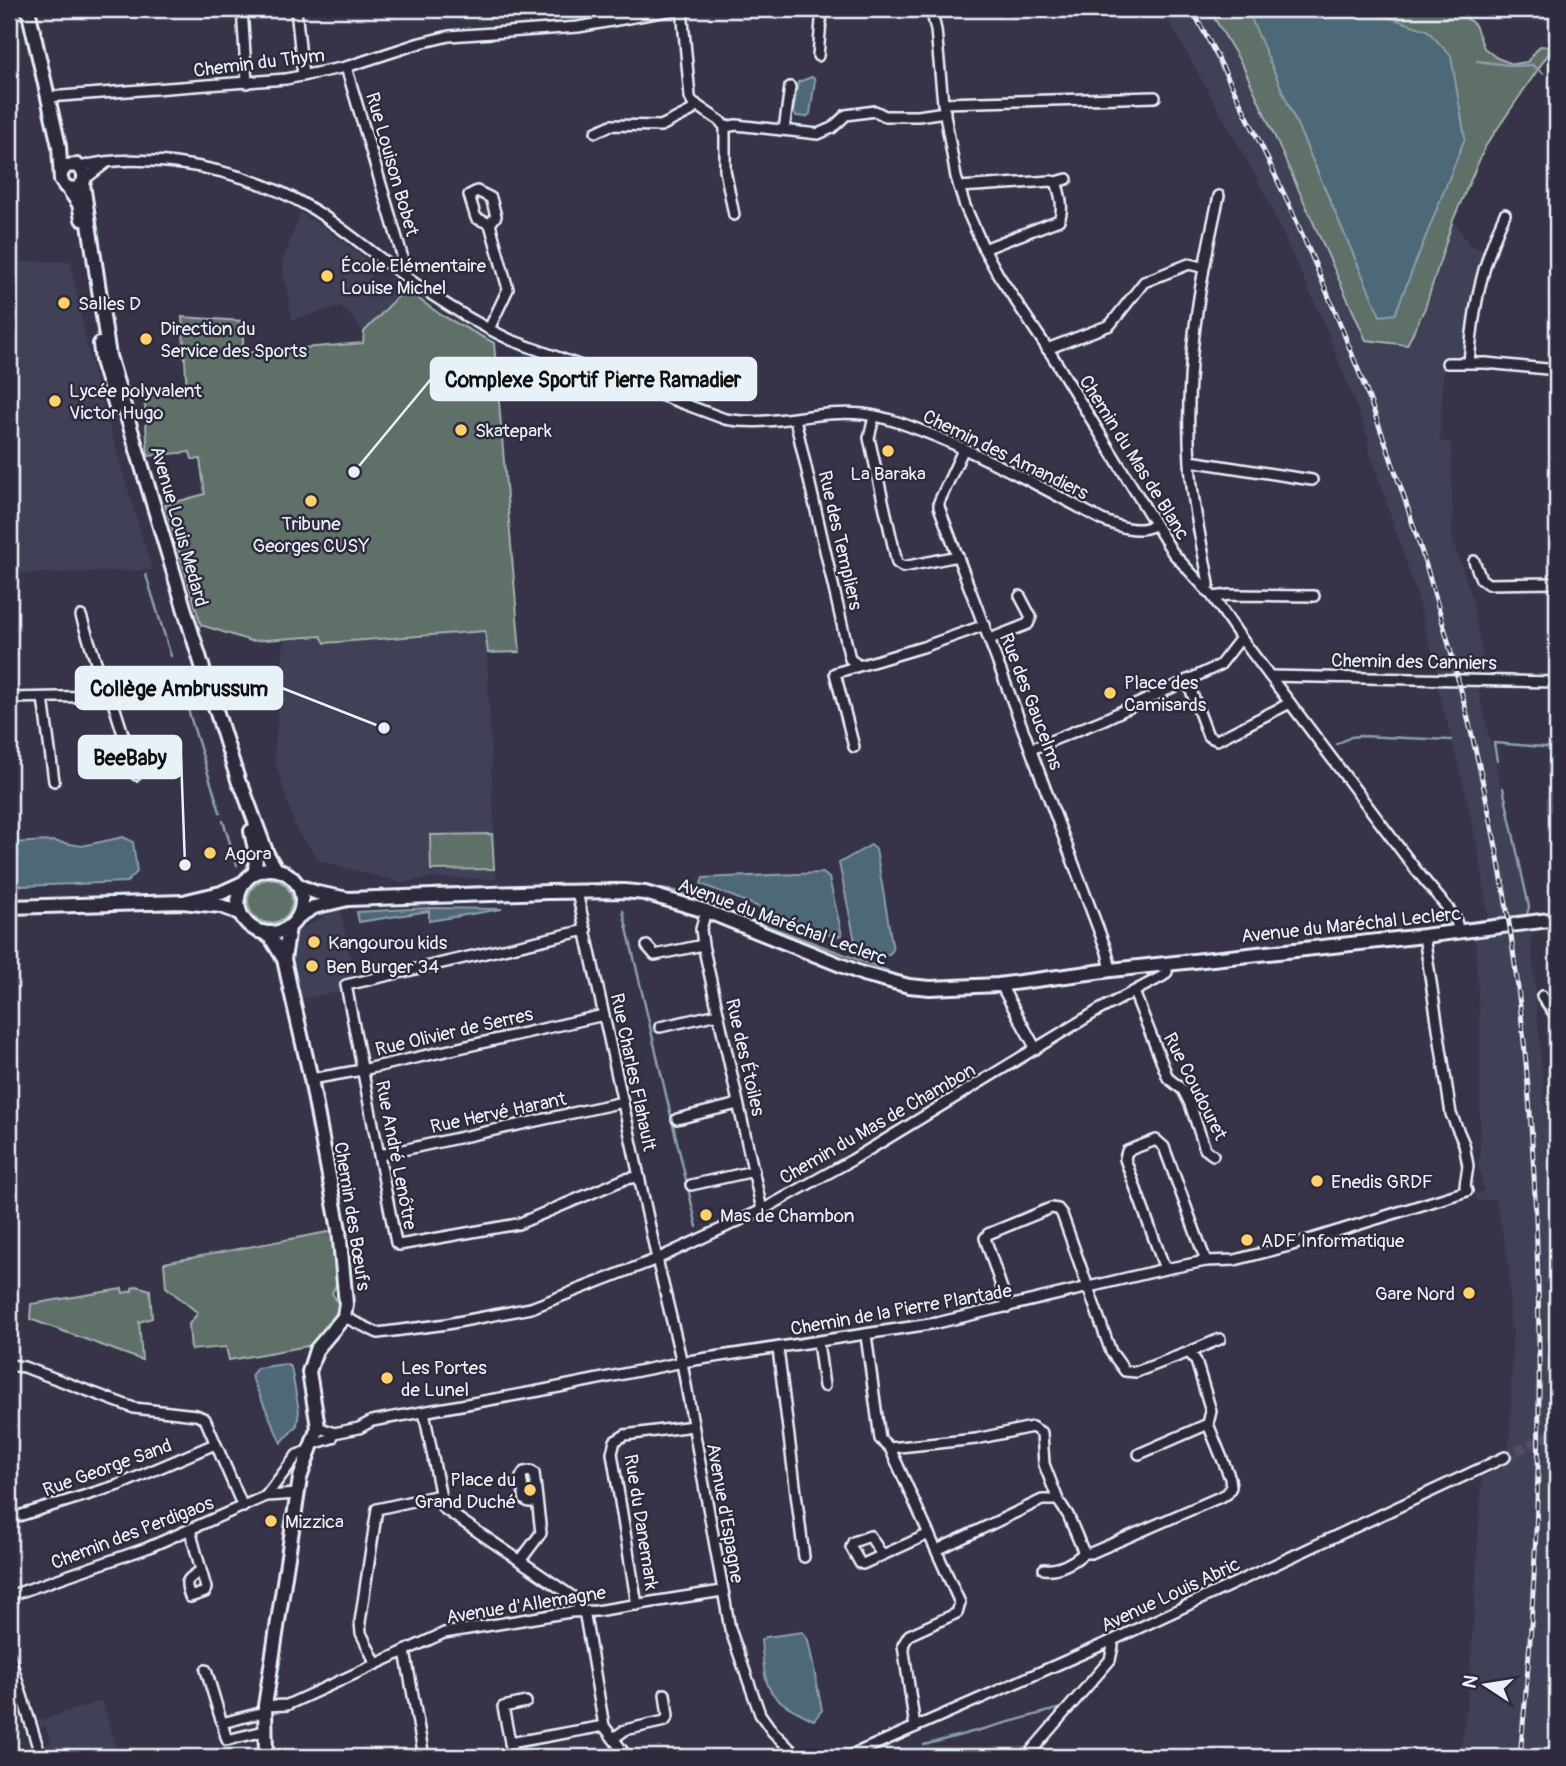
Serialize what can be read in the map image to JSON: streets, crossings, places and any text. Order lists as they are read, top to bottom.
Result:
{
  "streets": {
    "street": [
      "Chemin du Thym",
      "Rue Louison Bobet",
      "Chemin des Amandiers",
      "Chemin du Mas de Blanc",
      "Avenue Louis Medard",
      "Rue des Templiers",
      "Chemin des Canniers",
      "Rue des Gaucelms",
      "Avenue du Maréchal Leclerc",
      "Rue Olivier de Serres",
      "Rue des Étoiles",
      "Rue Charles Flahault",
      "Rue Coudouret",
      "Rue Hervé Harant",
      "Chemin du Mas de Chambon",
      "Rue André Lenôtre",
      "Chemin des Bœufs",
      "Chemin de la Pierre Plantade",
      "Rue George Sand",
      "Avenue d'Espagne",
      "Rue du Danemark",
      "Chemin des Perdigaos",
      "Avenue Louis Abric",
      "Avenue d'Allemagne"
    ]
  },
  "crossings": [
    ["Chemin du Thym", "Rue Louison Bobet"],
    ["Chemin du Thym", "Avenue Louis Medard"],
    ["Rue Louison Bobet", "Chemin des Amandiers"],
    ["Chemin des Amandiers", "Chemin du Mas de Blanc"],
    ["Chemin des Amandiers", "Avenue Louis Medard"],
    ["Chemin des Amandiers", "Rue des Templiers"],
    ["Chemin des Amandiers", "Rue des Gaucelms"],
    ["Chemin du Mas de Blanc", "Chemin des Canniers"],
    ["Chemin du Mas de Blanc", "Avenue du Maréchal Leclerc"],
    ["Avenue Louis Medard", "Avenue du Maréchal Leclerc"],
    ["Avenue Louis Medard", "Chemin des Bœufs"],
    ["Rue des Gaucelms", "Avenue du Maréchal Leclerc"],
    ["Avenue du Maréchal Leclerc", "Rue des Étoiles"],
    ["Avenue du Maréchal Leclerc", "Rue Charles Flahault"],
    ["Avenue du Maréchal Leclerc", "Chemin du Mas de Chambon"],
    ["Avenue du Maréchal Leclerc", "Chemin des Bœufs"],
    ["Avenue du Maréchal Leclerc", "Chemin de la Pierre Plantade"],
    ["Rue Olivier de Serres", "Rue Charles Flahault"],
    ["Rue Olivier de Serres", "Rue André Lenôtre"],
    ["Rue Olivier de Serres", "Chemin des Bœufs"],
    ["Rue des Étoiles", "Chemin du Mas de Chambon"],
    ["Rue Charles Flahault", "Rue Hervé Harant"],
    ["Rue Charles Flahault", "Chemin du Mas de Chambon"],
    ["Rue Charles Flahault", "Rue André Lenôtre"],
    ["Rue Charles Flahault", "Avenue d'Espagne"],
    ["Rue Coudouret", "Chemin du Mas de Chambon"],
    ["Rue Hervé Harant", "Rue André Lenôtre"],
    ["Chemin du Mas de Chambon", "Chemin des Bœufs"],
    ["Chemin du Mas de Chambon", "Avenue d'Espagne"],
    ["Chemin de la Pierre Plantade", "Avenue d'Espagne"],
    ["Chemin de la Pierre Plantade", "Chemin des Perdigaos"],
    ["Avenue d'Espagne", "Rue du Danemark"],
    ["Avenue d'Espagne", "Avenue d'Allemagne"],
    ["Rue du Danemark", "Avenue d'Allemagne"]
  ],
  "places": [
    "École Elémentaire Louise Michel",
    "Salles D",
    "Direction du Service des Sports",
    "Lycée polyvalent Victor Hugo",
    "Skatepark",
    "La Baraka",
    "Complexe Sportif Pierre Ramadier",
    "Tribune Georges CUSY",
    "Place des Camisards",
    "Collège Ambrussum",
    "Agora",
    "BeeBaby",
    "Kangourou kids",
    "Ben Burger 34",
    "Enedis GRDF",
    "Mas de Chambon",
    "ADF Informatique",
    "Gare Nord",
    "Les Portes de Lunel",
    "Place du Grand Duché",
    "Mizzica"
  ],
  "north": "left"
}
